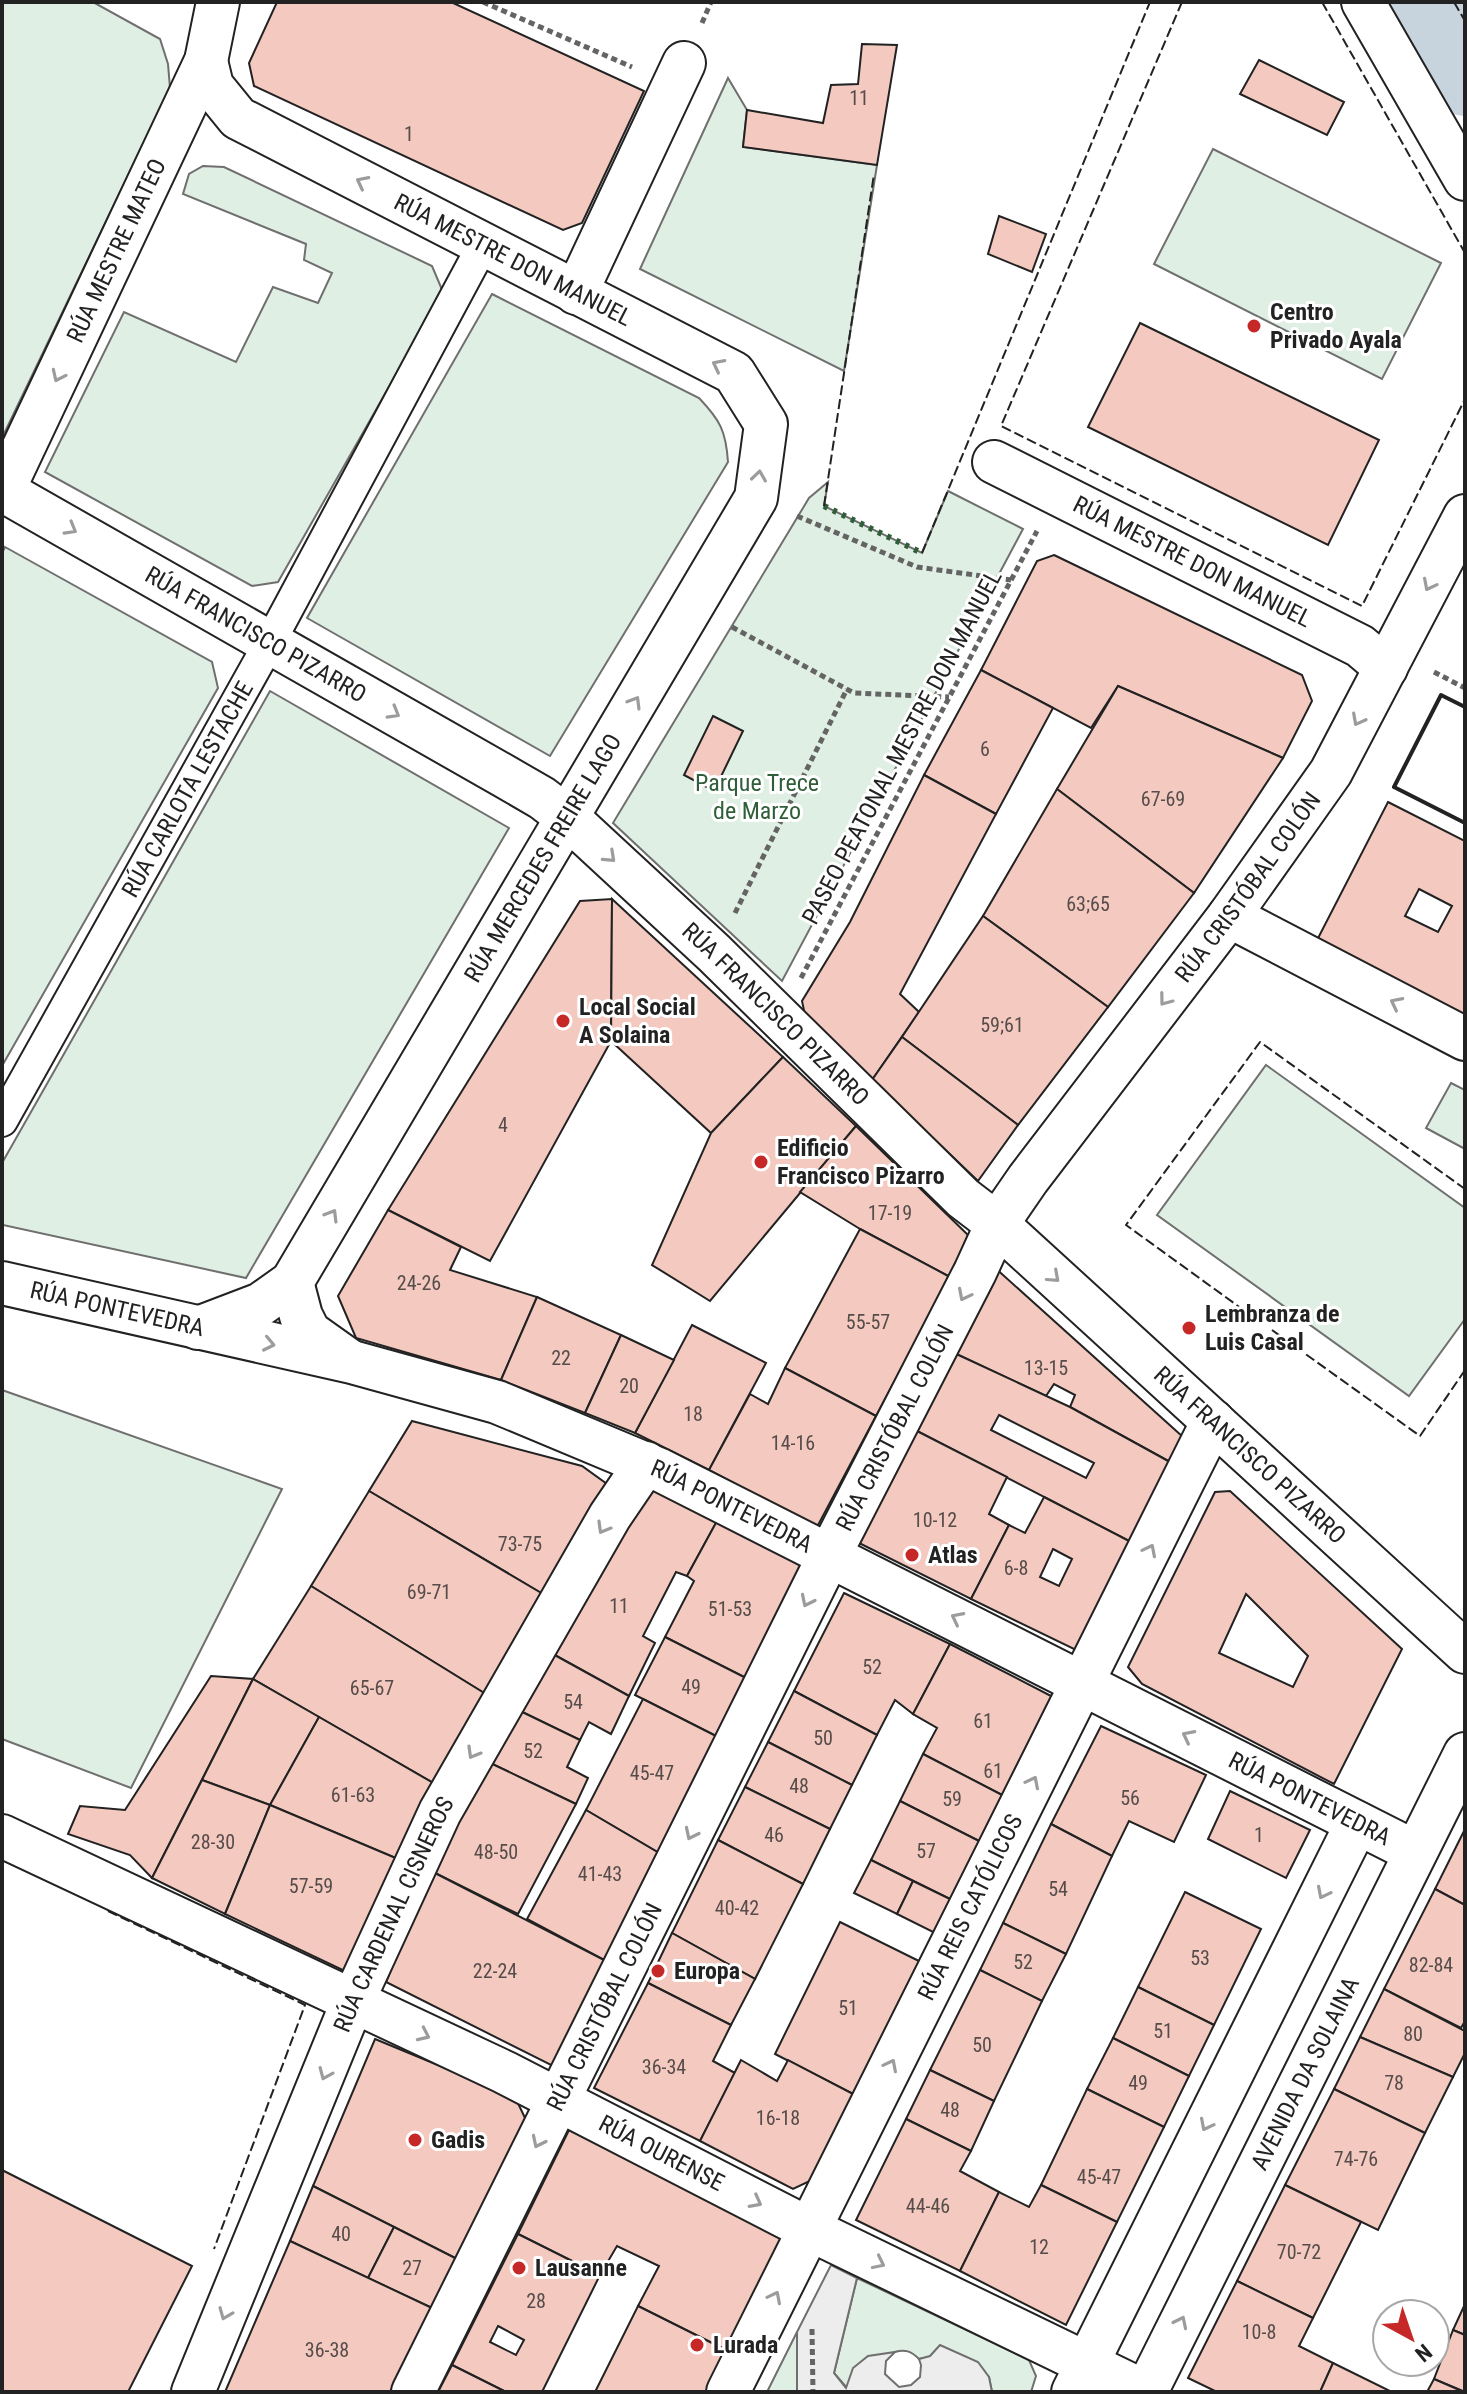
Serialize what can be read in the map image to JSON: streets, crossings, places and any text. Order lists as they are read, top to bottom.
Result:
{
  "streets": {
    "street": [
      "RÚA MESTRE MATEO",
      "RÚA MESTRE DON MANUEL",
      "RÚA FRANCISCO PIZARRO",
      "RÚA CARLOTA LESTACHE",
      "RÚA MERCEDES FREIRE LAGO",
      "RÚA CRISTÓBAL COLÓN",
      "RÚA PONTEVEDRA",
      "RÚA REIS CATÓLICOS",
      "RÚA CARDENAL CISNEROS",
      "AVENIDA DA SOLAINA",
      "RÚA OURENSE"
    ],
    "path": ["PASEO PEATONAL MESTRE DON MANUEL"]
  },
  "crossings": [
    ["RÚA MESTRE MATEO", "RÚA MESTRE DON MANUEL"],
    ["RÚA MESTRE MATEO", "RÚA FRANCISCO PIZARRO"],
    ["RÚA MESTRE DON MANUEL", "PASEO PEATONAL MESTRE DON MANUEL"],
    ["RÚA MESTRE DON MANUEL", "RÚA CARLOTA LESTACHE"],
    ["RÚA MESTRE DON MANUEL", "RÚA MERCEDES FREIRE LAGO"],
    ["RÚA MESTRE DON MANUEL", "RÚA CRISTÓBAL COLÓN"],
    ["RÚA FRANCISCO PIZARRO", "PASEO PEATONAL MESTRE DON MANUEL"],
    ["RÚA FRANCISCO PIZARRO", "RÚA CARLOTA LESTACHE"],
    ["RÚA FRANCISCO PIZARRO", "RÚA MERCEDES FREIRE LAGO"],
    ["RÚA FRANCISCO PIZARRO", "RÚA CRISTÓBAL COLÓN"],
    ["RÚA FRANCISCO PIZARRO", "RÚA REIS CATÓLICOS"],
    ["RÚA CRISTÓBAL COLÓN", "RÚA PONTEVEDRA"],
    ["RÚA CRISTÓBAL COLÓN", "RÚA OURENSE"],
    ["RÚA PONTEVEDRA", "RÚA REIS CATÓLICOS"],
    ["RÚA PONTEVEDRA", "RÚA CARDENAL CISNEROS"],
    ["RÚA PONTEVEDRA", "AVENIDA DA SOLAINA"],
    ["RÚA REIS CATÓLICOS", "RÚA OURENSE"],
    ["RÚA CARDENAL CISNEROS", "RÚA OURENSE"],
    ["AVENIDA DA SOLAINA", "RÚA OURENSE"]
  ],
  "one_way": [
    "RÚA MESTRE MATEO",
    "RÚA MESTRE DON MANUEL",
    "RÚA FRANCISCO PIZARRO",
    "RÚA MERCEDES FREIRE LAGO",
    "RÚA CRISTÓBAL COLÓN",
    "RÚA CARDENAL CISNEROS",
    "RÚA OURENSE"
  ],
  "parks": ["Parque Trece de Marzo"],
  "places": [
    "Centro Privado Ayala",
    "Local Social A Solaina",
    "Edificio Francisco Pizarro",
    "Lembranza de Luis Casal",
    "Atlas",
    "Europa",
    "Gadis",
    "Lausanne",
    "Lurada"
  ],
  "house_numbers": [
    "11",
    "1",
    "6",
    "67-69",
    "63;65",
    "59;61",
    "4",
    "17-19",
    "24-26",
    "55-57",
    "22",
    "13-15",
    "20",
    "18",
    "14-16",
    "10-12",
    "73-75",
    "6-8",
    "69-71",
    "11",
    "51-53",
    "52",
    "49",
    "65-67",
    "54",
    "61",
    "50",
    "52",
    "61",
    "45-47",
    "48",
    "61-63",
    "56",
    "59",
    "46",
    "1",
    "28-30",
    "57",
    "48-50",
    "41-43",
    "57-59",
    "54",
    "40-42",
    "53",
    "52",
    "82-84",
    "22-24",
    "51",
    "51",
    "80",
    "50",
    "36-34",
    "49",
    "78",
    "48",
    "16-18",
    "74-76",
    "45-47",
    "44-46",
    "40",
    "12",
    "70-72",
    "27",
    "28",
    "10-8",
    "36-38"
  ],
  "north": "bottom right"
}
